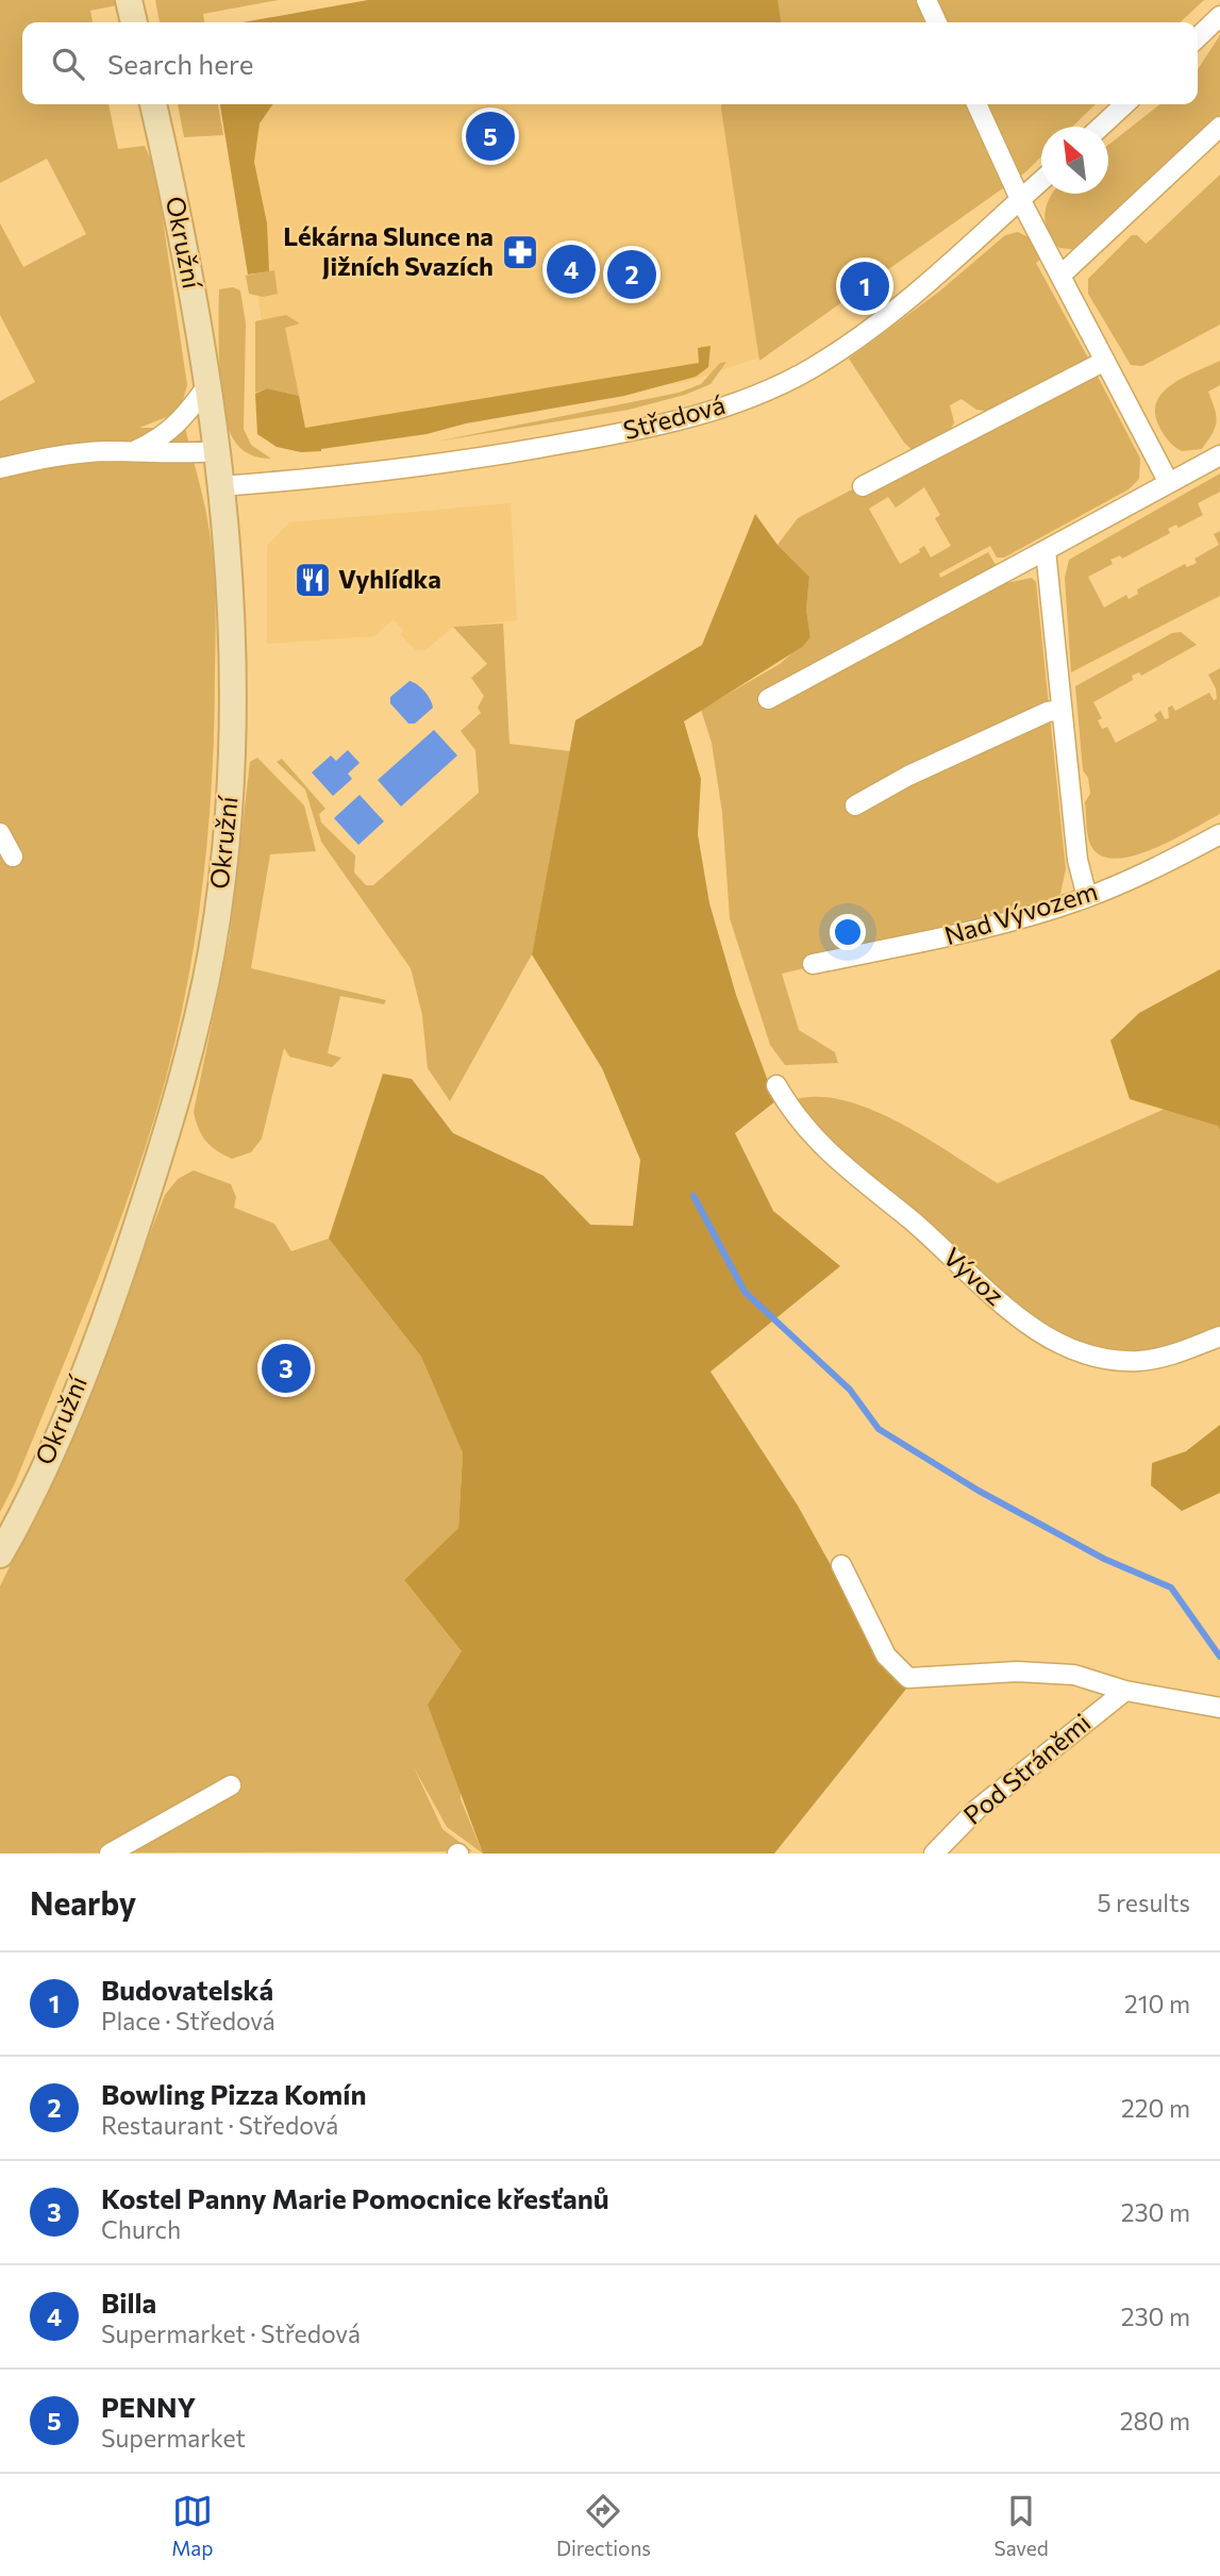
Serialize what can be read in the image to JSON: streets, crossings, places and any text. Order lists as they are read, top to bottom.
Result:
{
  "streets": {
    "street": [
      "Okružní",
      "Středová",
      "Nad Vývozem",
      "Vývoz",
      "Pod Stráněmi"
    ]
  },
  "crossings": [
    ["Okružní", "Středová"]
  ],
  "places": {
    "pharmacy": ["Lékárna Slunce na Jižních Svazích"],
    "restaurant": ["Vyhlídka"]
  },
  "north": "top left",
  "page": {
    "search": "Search here",
    "pins": [
      "5",
      "4",
      "2",
      "1",
      "3"
    ],
    "heading": ["Nearby", "5 results"],
    "list": [
      {
        "mark": "1",
        "name": "Budovatelská",
        "note": "Place · Středová",
        "value": "210 m"
      },
      {
        "mark": "2",
        "name": "Bowling Pizza Komín",
        "note": "Restaurant · Středová",
        "value": "220 m"
      },
      {
        "mark": "3",
        "name": "Kostel Panny Marie Pomocnice křesťanů",
        "note": "Church",
        "value": "230 m"
      },
      {
        "mark": "4",
        "name": "Billa",
        "note": "Supermarket · Středová",
        "value": "230 m"
      },
      {
        "mark": "5",
        "name": "PENNY",
        "note": "Supermarket",
        "value": "280 m"
      }
    ],
    "nav": ["Map", "Directions", "Saved"]
  }
}
